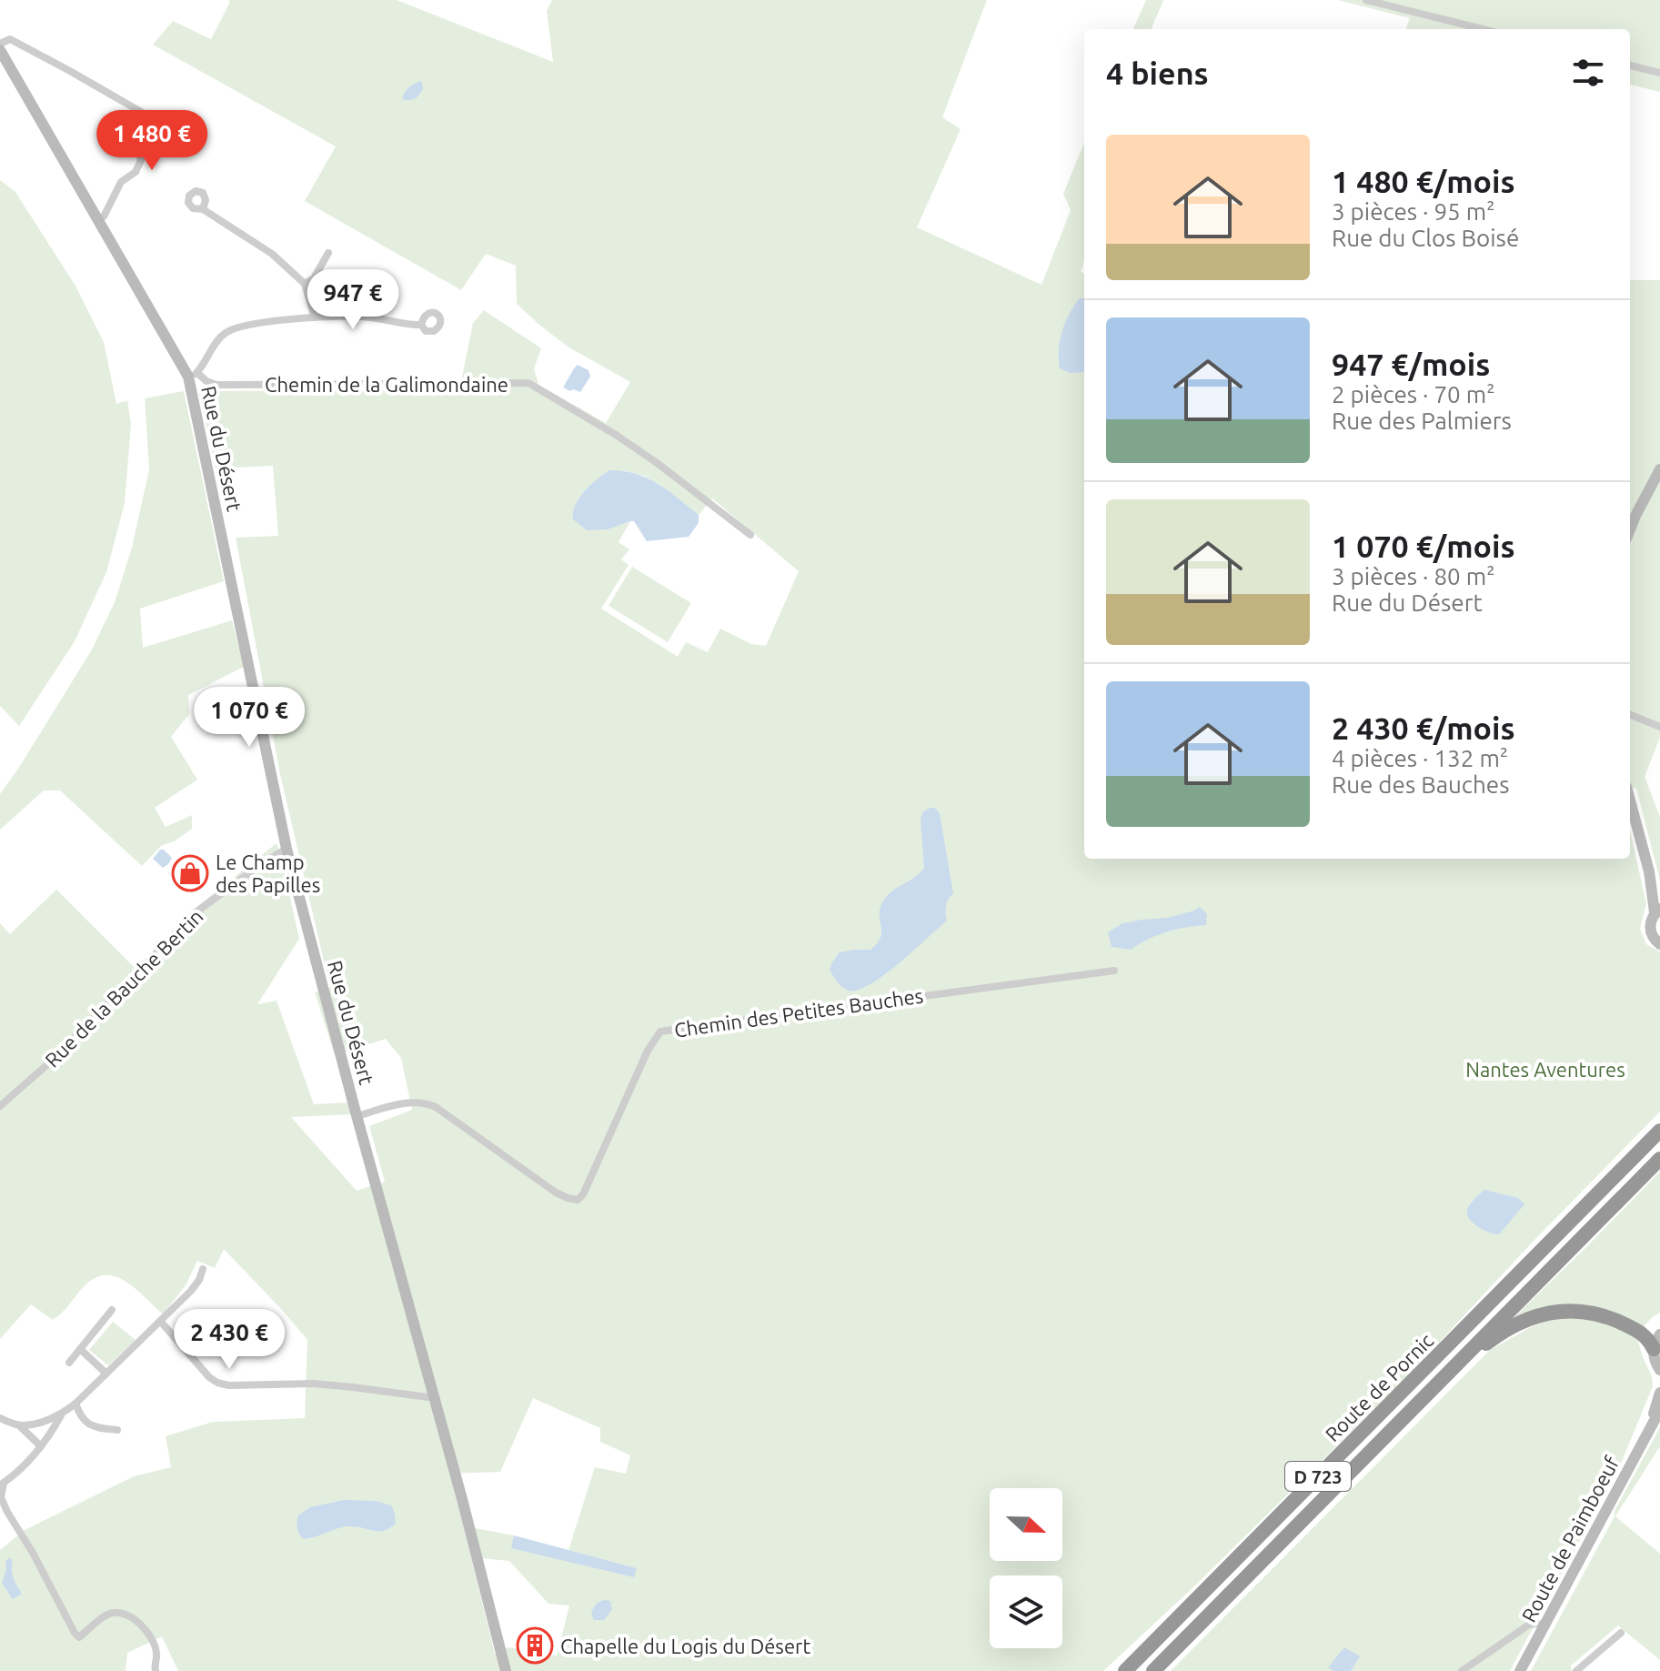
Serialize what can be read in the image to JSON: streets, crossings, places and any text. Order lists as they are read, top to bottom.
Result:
{
  "streets": {
    "highway": ["Route de Pornic", "D 723"],
    "street": [
      "Chemin de la Galimondaine",
      "Rue du Désert",
      "Rue de la Bauche Bertin",
      "Chemin des Petites Bauches",
      "Route de Paimboeuf"
    ]
  },
  "crossings": [
    ["Chemin de la Galimondaine", "Rue du Désert"],
    ["Rue du Désert", "Rue de la Bauche Bertin"],
    ["Rue du Désert", "Chemin des Petites Bauches"]
  ],
  "parks": ["Nantes Aventures"],
  "places": {
    "shop": ["Le Champ des Papilles"],
    "building": ["Chapelle du Logis du Désert"]
  },
  "north": "right",
  "page": {
    "heading": "4 biens",
    "price": [
      "1 480 €",
      "947 €",
      "1 070 €",
      "2 430 €"
    ],
    "list": [
      {
        "name": "1 480 €/mois",
        "note": "3 pièces · 95 m² · Rue du Clos Boisé"
      },
      {
        "name": "947 €/mois",
        "note": "2 pièces · 70 m² · Rue des Palmiers"
      },
      {
        "name": "1 070 €/mois",
        "note": "3 pièces · 80 m² · Rue du Désert"
      },
      {
        "name": "2 430 €/mois",
        "note": "4 pièces · 132 m² · Rue des Bauches"
      }
    ]
  }
}
